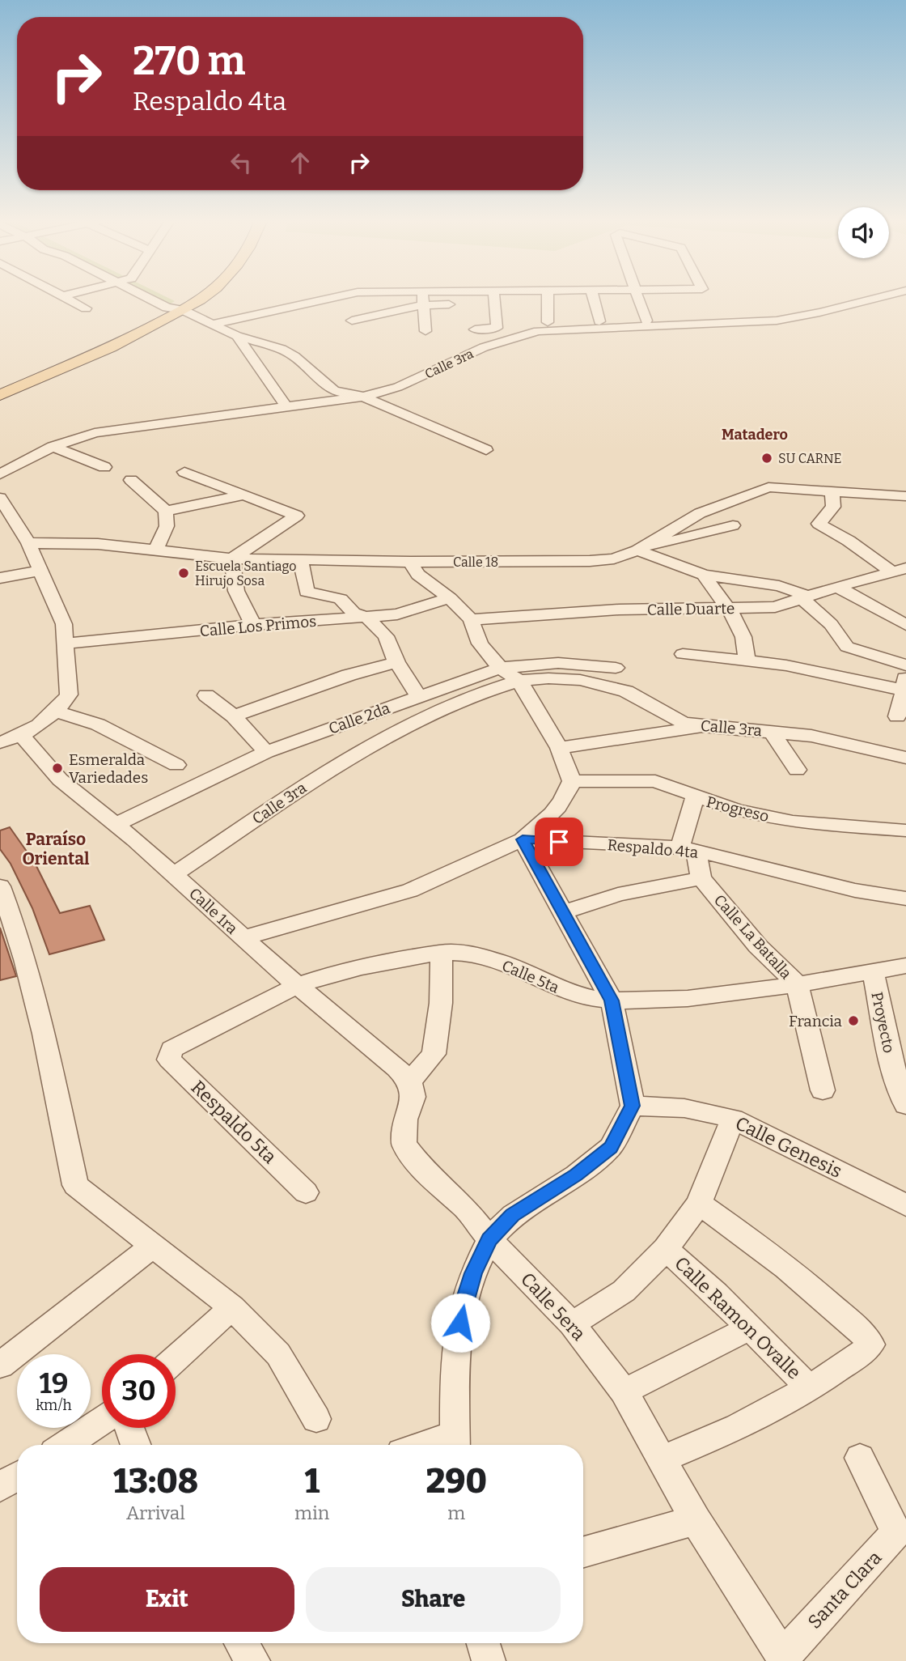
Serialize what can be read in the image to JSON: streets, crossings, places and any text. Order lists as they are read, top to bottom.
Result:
{
  "streets": {
    "street": [
      "Calle 3ra",
      "Calle 18",
      "Calle Duarte",
      "Calle Los Primos",
      "Calle 2da",
      "Progreso",
      "Respaldo 4ta",
      "Calle 1ra",
      "Calle La Batalla",
      "Calle 5ta",
      "Proyecto",
      "Respaldo 5ta",
      "Calle Genesis",
      "Calle 5era",
      "Calle Ramon Ovalle",
      "Santa Clara"
    ]
  },
  "crossings": [
    ["Calle 3ra", "Calle 1ra"],
    ["Calle 2da", "Calle 1ra"],
    ["Respaldo 4ta", "Calle 1ra"],
    ["Respaldo 4ta", "Calle La Batalla"],
    ["Calle 1ra", "Calle 5ta"],
    ["Calle 1ra", "Calle 5era"],
    ["Calle La Batalla", "Calle 5ta"],
    ["Calle 5ta", "Proyecto"],
    ["Calle 5ta", "Respaldo 5ta"],
    ["Calle 5era", "Santa Clara"]
  ],
  "districts": ["Matadero", "Paraíso Oriental"],
  "places": [
    "SU CARNE",
    "Escuela Santiago Hirujo Sosa",
    "Esmeralda Variedades",
    "Francia"
  ],
  "page": {
    "turn": ["270 m", "Respaldo 4ta"],
    "speed": "19 km/h",
    "limit": "30",
    "eta": [
      "13:08",
      "Arrival",
      "1",
      "min",
      "290",
      "m"
    ],
    "buttons": ["Exit", "Share"]
  }
}
